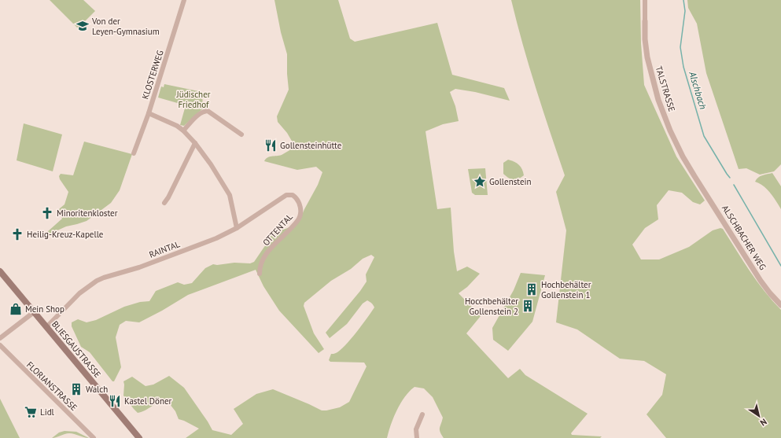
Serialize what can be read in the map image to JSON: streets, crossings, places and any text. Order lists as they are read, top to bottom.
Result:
{
  "streets": {
    "main road": ["BLIESGAUSTRASSE"],
    "street": [
      "KLOSTERWEG",
      "TALSTRASSE",
      "OTTENTAL",
      "ALSCHBACHER WEG",
      "RAINTAL",
      "FLORIANSTRASSE"
    ]
  },
  "crossings": [
    ["TALSTRASSE", "ALSCHBACHER WEG"],
    ["OTTENTAL", "RAINTAL"],
    ["RAINTAL", "BLIESGAUSTRASSE"]
  ],
  "water": ["Alschbach"],
  "parks": ["Jüdischer Friedhof"],
  "places": {
    "school or university": ["Von der Leyen-Gymnasium"],
    "restaurant": ["Gollensteinhütte", "Kastel Döner"],
    "place": ["Gollenstein"],
    "church": ["Minoritenkloster", "Heilig-Kreuz-Kapelle"],
    "building": ["Hochbehälter Gollenstein 1", "Hocchbehälter Gollenstein 2", "Walch"],
    "shop": ["Mein Shop"],
    "supermarket": ["Lidl"]
  },
  "north": "bottom right"
}
